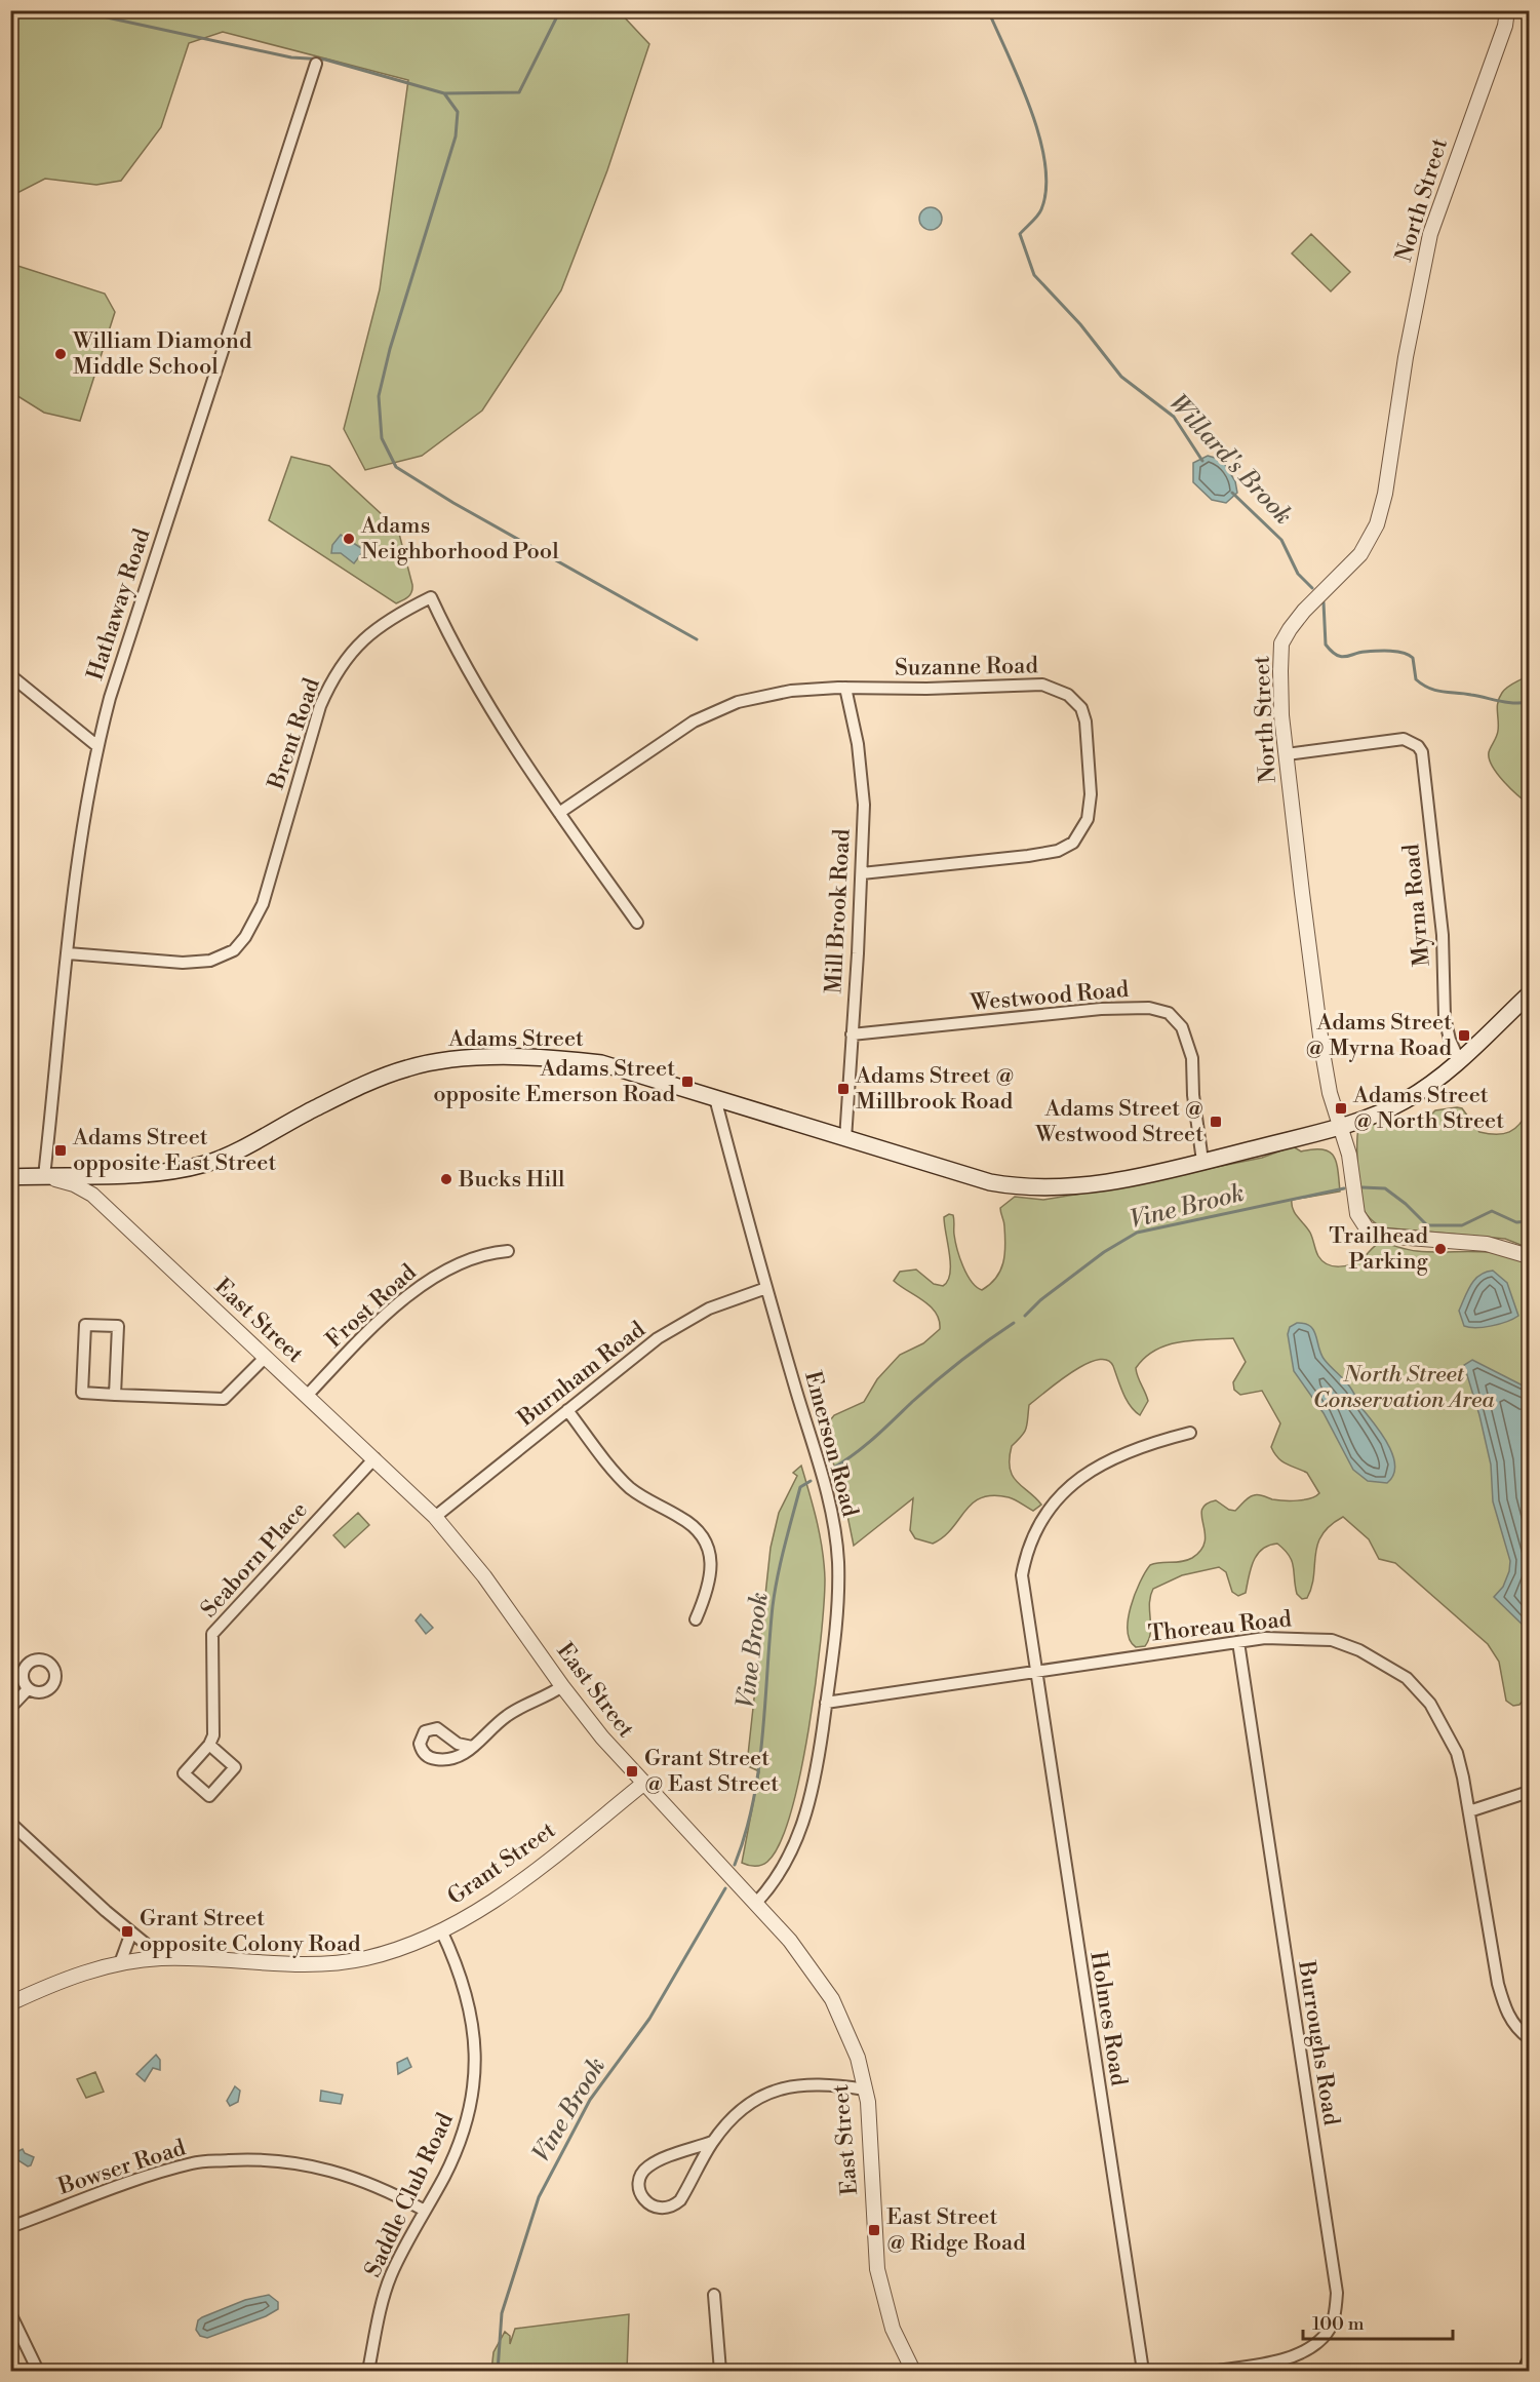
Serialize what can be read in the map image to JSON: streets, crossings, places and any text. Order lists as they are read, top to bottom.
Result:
{
  "streets": {
    "main road": ["Adams Street"],
    "street": [
      "North Street",
      "Hathaway Road",
      "Suzanne Road",
      "Brent Road",
      "Myrna Road",
      "Mill Brook Road",
      "Westwood Road",
      "Frost Road",
      "East Street",
      "Burnham Road",
      "Emerson Road",
      "Seaborn Place",
      "Thoreau Road",
      "Grant Street",
      "Holmes Road",
      "Burroughs Road",
      "Bowser Road",
      "Saddle Club Road"
    ]
  },
  "crossings": [
    ["North Street", "Myrna Road"],
    ["North Street", "Adams Street"],
    ["Hathaway Road", "Brent Road"],
    ["Hathaway Road", "Adams Street"],
    ["Hathaway Road", "East Street"],
    ["Suzanne Road", "Brent Road"],
    ["Suzanne Road", "Mill Brook Road"],
    ["Myrna Road", "Adams Street"],
    ["Mill Brook Road", "Westwood Road"],
    ["Mill Brook Road", "Adams Street"],
    ["Westwood Road", "Adams Street"],
    ["Adams Street", "East Street"],
    ["Adams Street", "Emerson Road"],
    ["Frost Road", "East Street"],
    ["East Street", "Burnham Road"],
    ["East Street", "Emerson Road"],
    ["East Street", "Seaborn Place"],
    ["East Street", "Grant Street"],
    ["Burnham Road", "Emerson Road"],
    ["Emerson Road", "Thoreau Road"],
    ["Thoreau Road", "Holmes Road"],
    ["Thoreau Road", "Burroughs Road"],
    ["Grant Street", "Saddle Club Road"],
    ["Bowser Road", "Saddle Club Road"]
  ],
  "water": ["Willard's Brook", "Vine Brook"],
  "parks": ["North Street Conservation Area"],
  "places": {
    "other": [
      "William Diamond Middle School",
      "Adams Neighborhood Pool",
      "Bucks Hill",
      "Trailhead Parking"
    ],
    "transit": [
      "Adams Street @ Myrna Road",
      "Adams Street opposite Emerson Road",
      "Adams Street @ Millbrook Road",
      "Adams Street @ North Street",
      "Adams Street @ Westwood Street",
      "Adams Street opposite East Street",
      "Grant Street @ East Street",
      "Grant Street opposite Colony Road",
      "East Street @ Ridge Road"
    ]
  },
  "scale_bar": "100 m"
}
